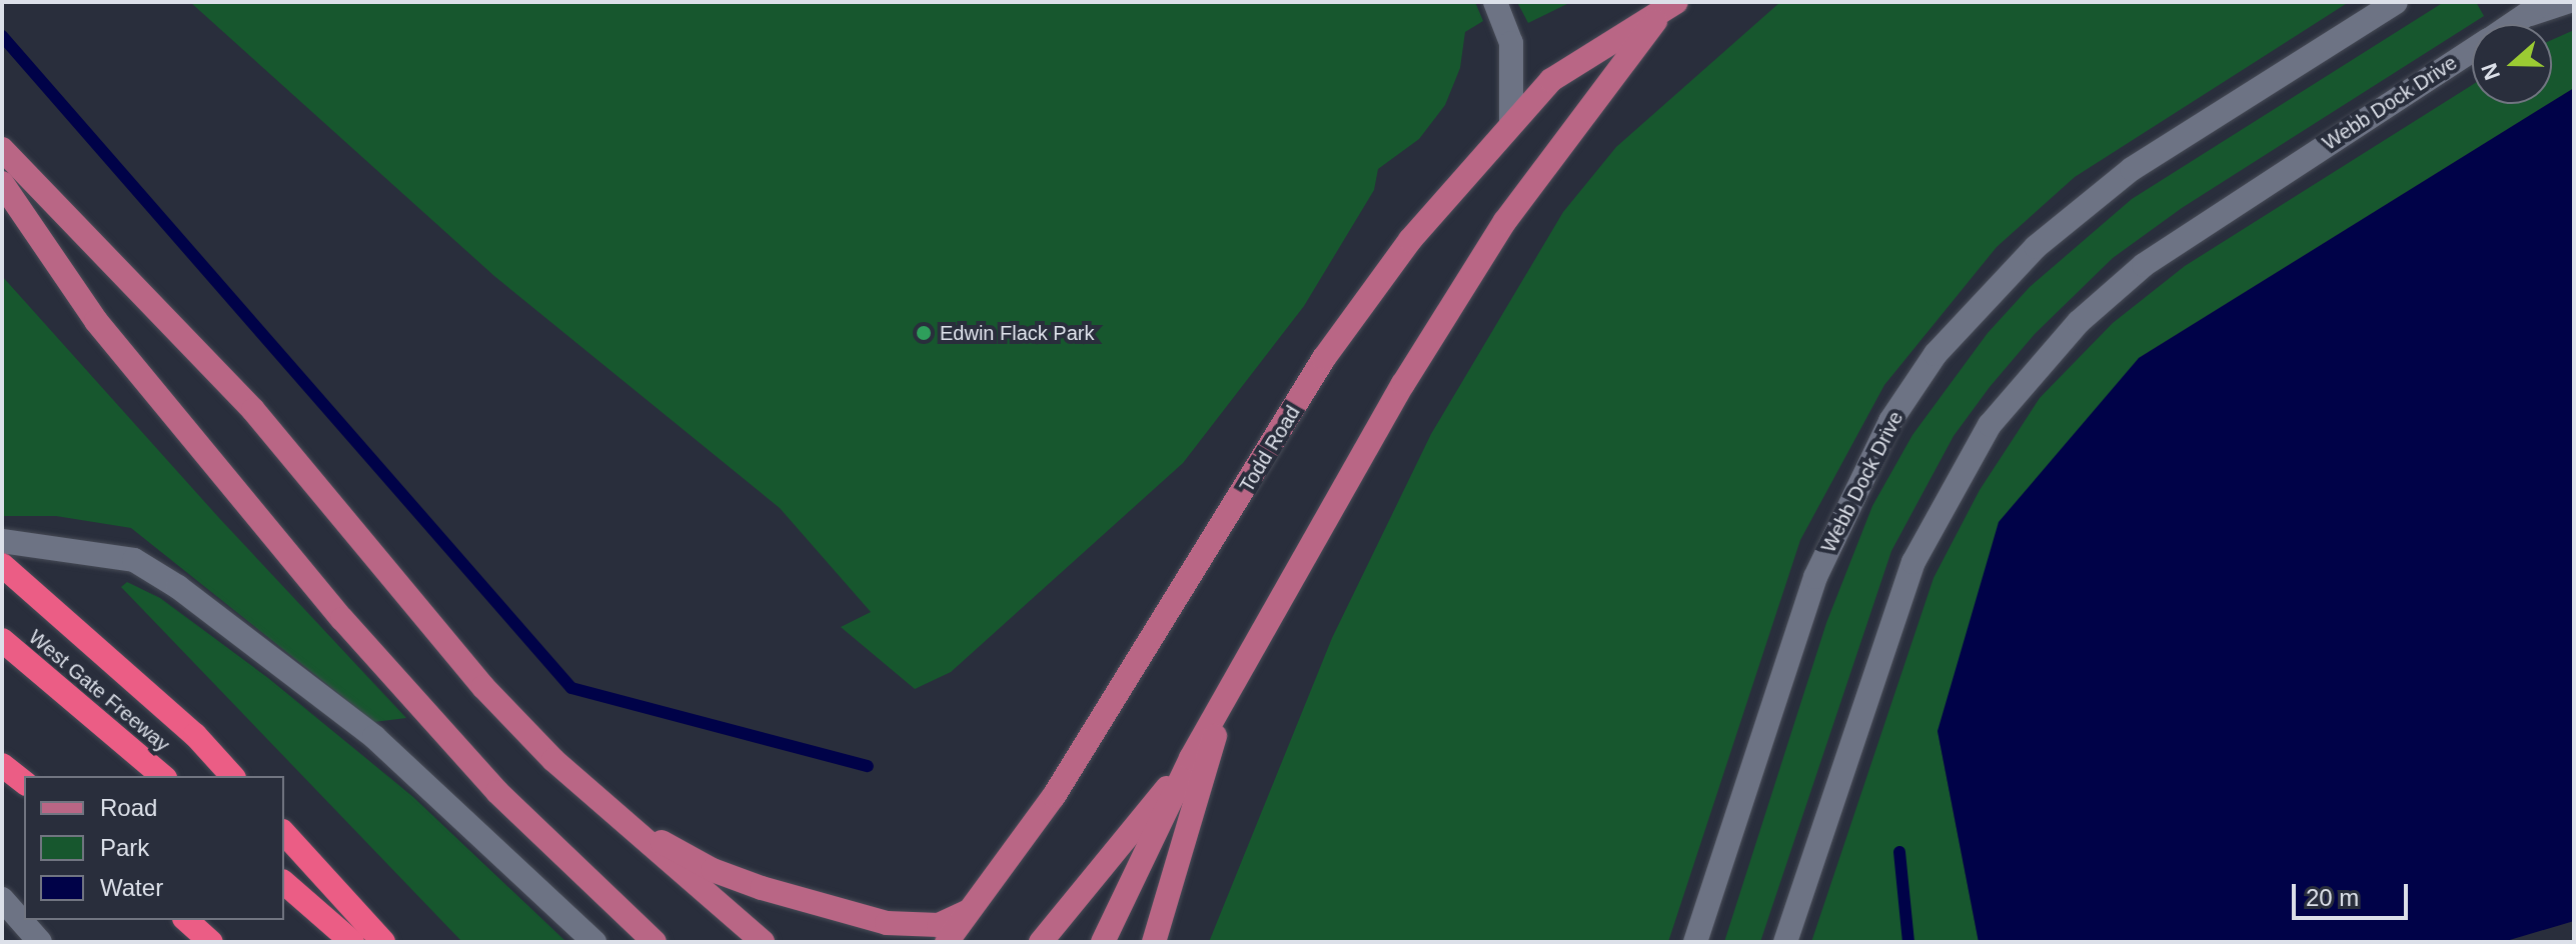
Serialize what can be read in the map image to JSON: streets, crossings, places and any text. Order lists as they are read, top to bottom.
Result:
{
  "streets": {
    "highway": ["West Gate Freeway"],
    "main road": ["Todd Road"],
    "street": ["Webb Dock Drive"]
  },
  "places": ["Edwin Flack Park"],
  "legend": ["Road", "Park", "Water"],
  "scale_bar": "20 m",
  "north": "left"
}
